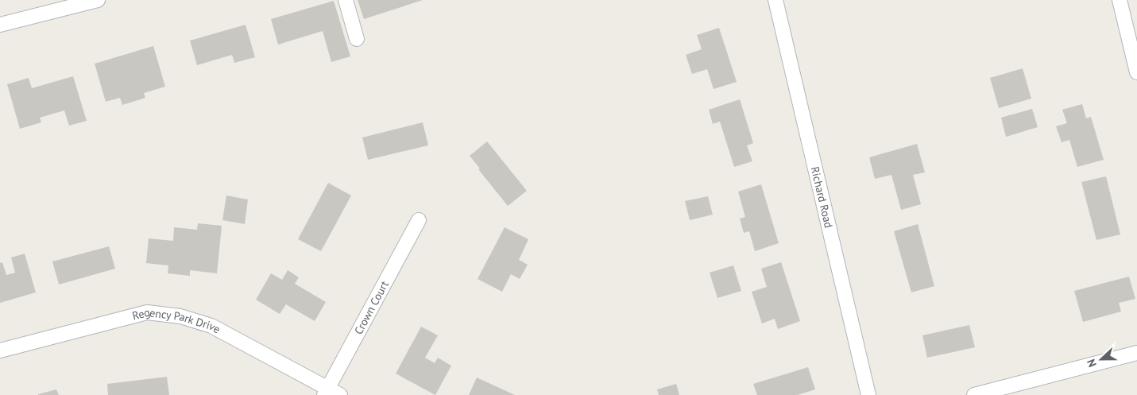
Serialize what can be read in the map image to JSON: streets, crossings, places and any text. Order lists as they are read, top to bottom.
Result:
{
  "streets": {
    "street": ["Richard Road", "Crown Court", "Regency Park Drive"]
  },
  "crossings": [
    ["Crown Court", "Regency Park Drive"]
  ],
  "north": "left"
}
